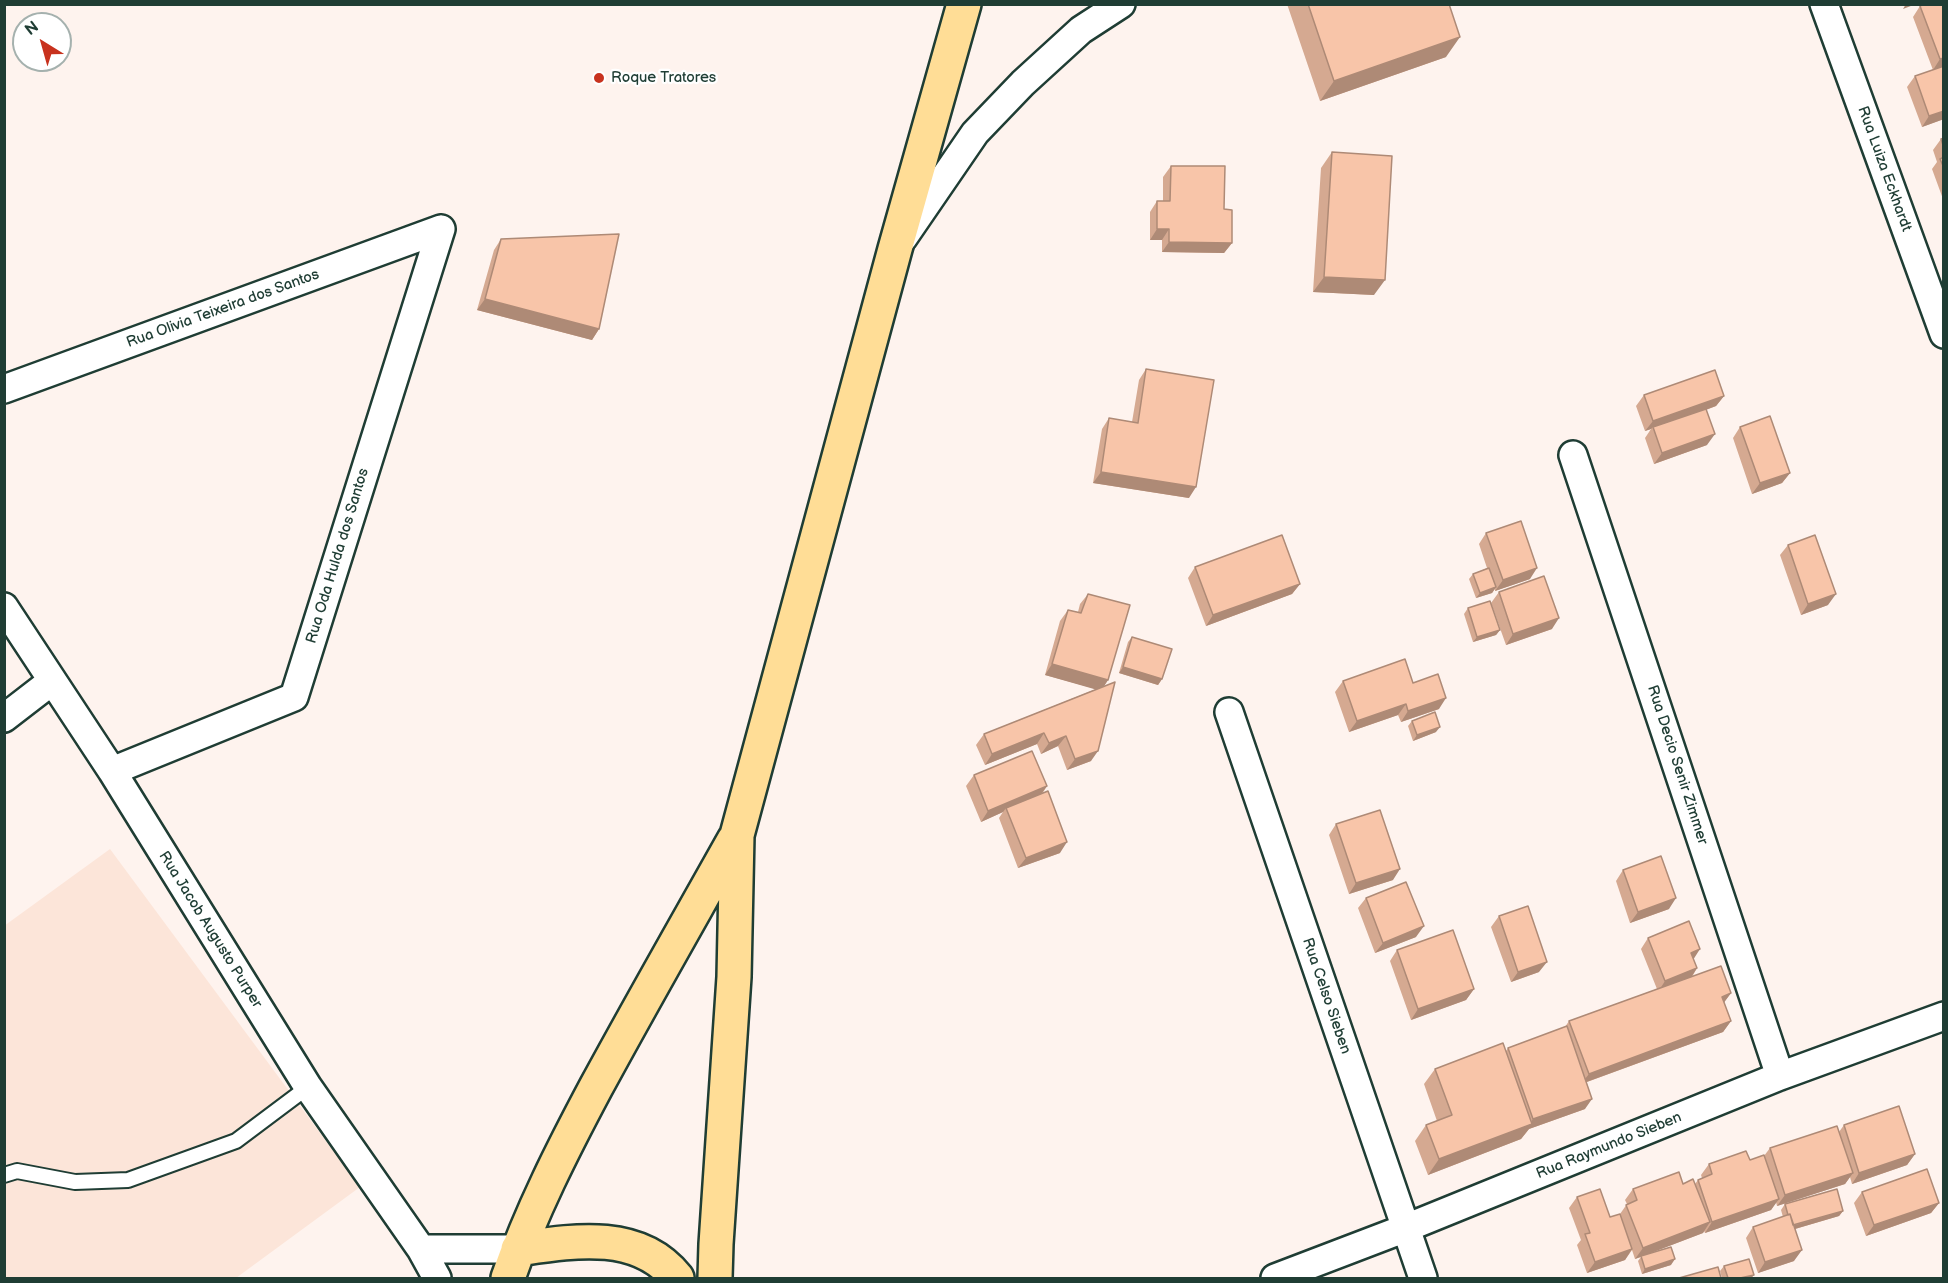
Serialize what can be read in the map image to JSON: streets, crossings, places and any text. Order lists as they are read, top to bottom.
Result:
{
  "streets": {
    "street": [
      "Rua Luiza Eckhardt",
      "Rua Olivia Teixeira dos Santos",
      "Rua Oda Hulda dos Santos",
      "Rua Decio Senir Zimmer",
      "Rua Jacob Augusto Purper",
      "Rua Celso Sieben",
      "Rua Raymundo Sieben"
    ]
  },
  "crossings": [
    ["Rua Olivia Teixeira dos Santos", "Rua Oda Hulda dos Santos"],
    ["Rua Oda Hulda dos Santos", "Rua Jacob Augusto Purper"],
    ["Rua Decio Senir Zimmer", "Rua Raymundo Sieben"],
    ["Rua Celso Sieben", "Rua Raymundo Sieben"]
  ],
  "places": ["Roque Tratores"],
  "north": "top left"
}
